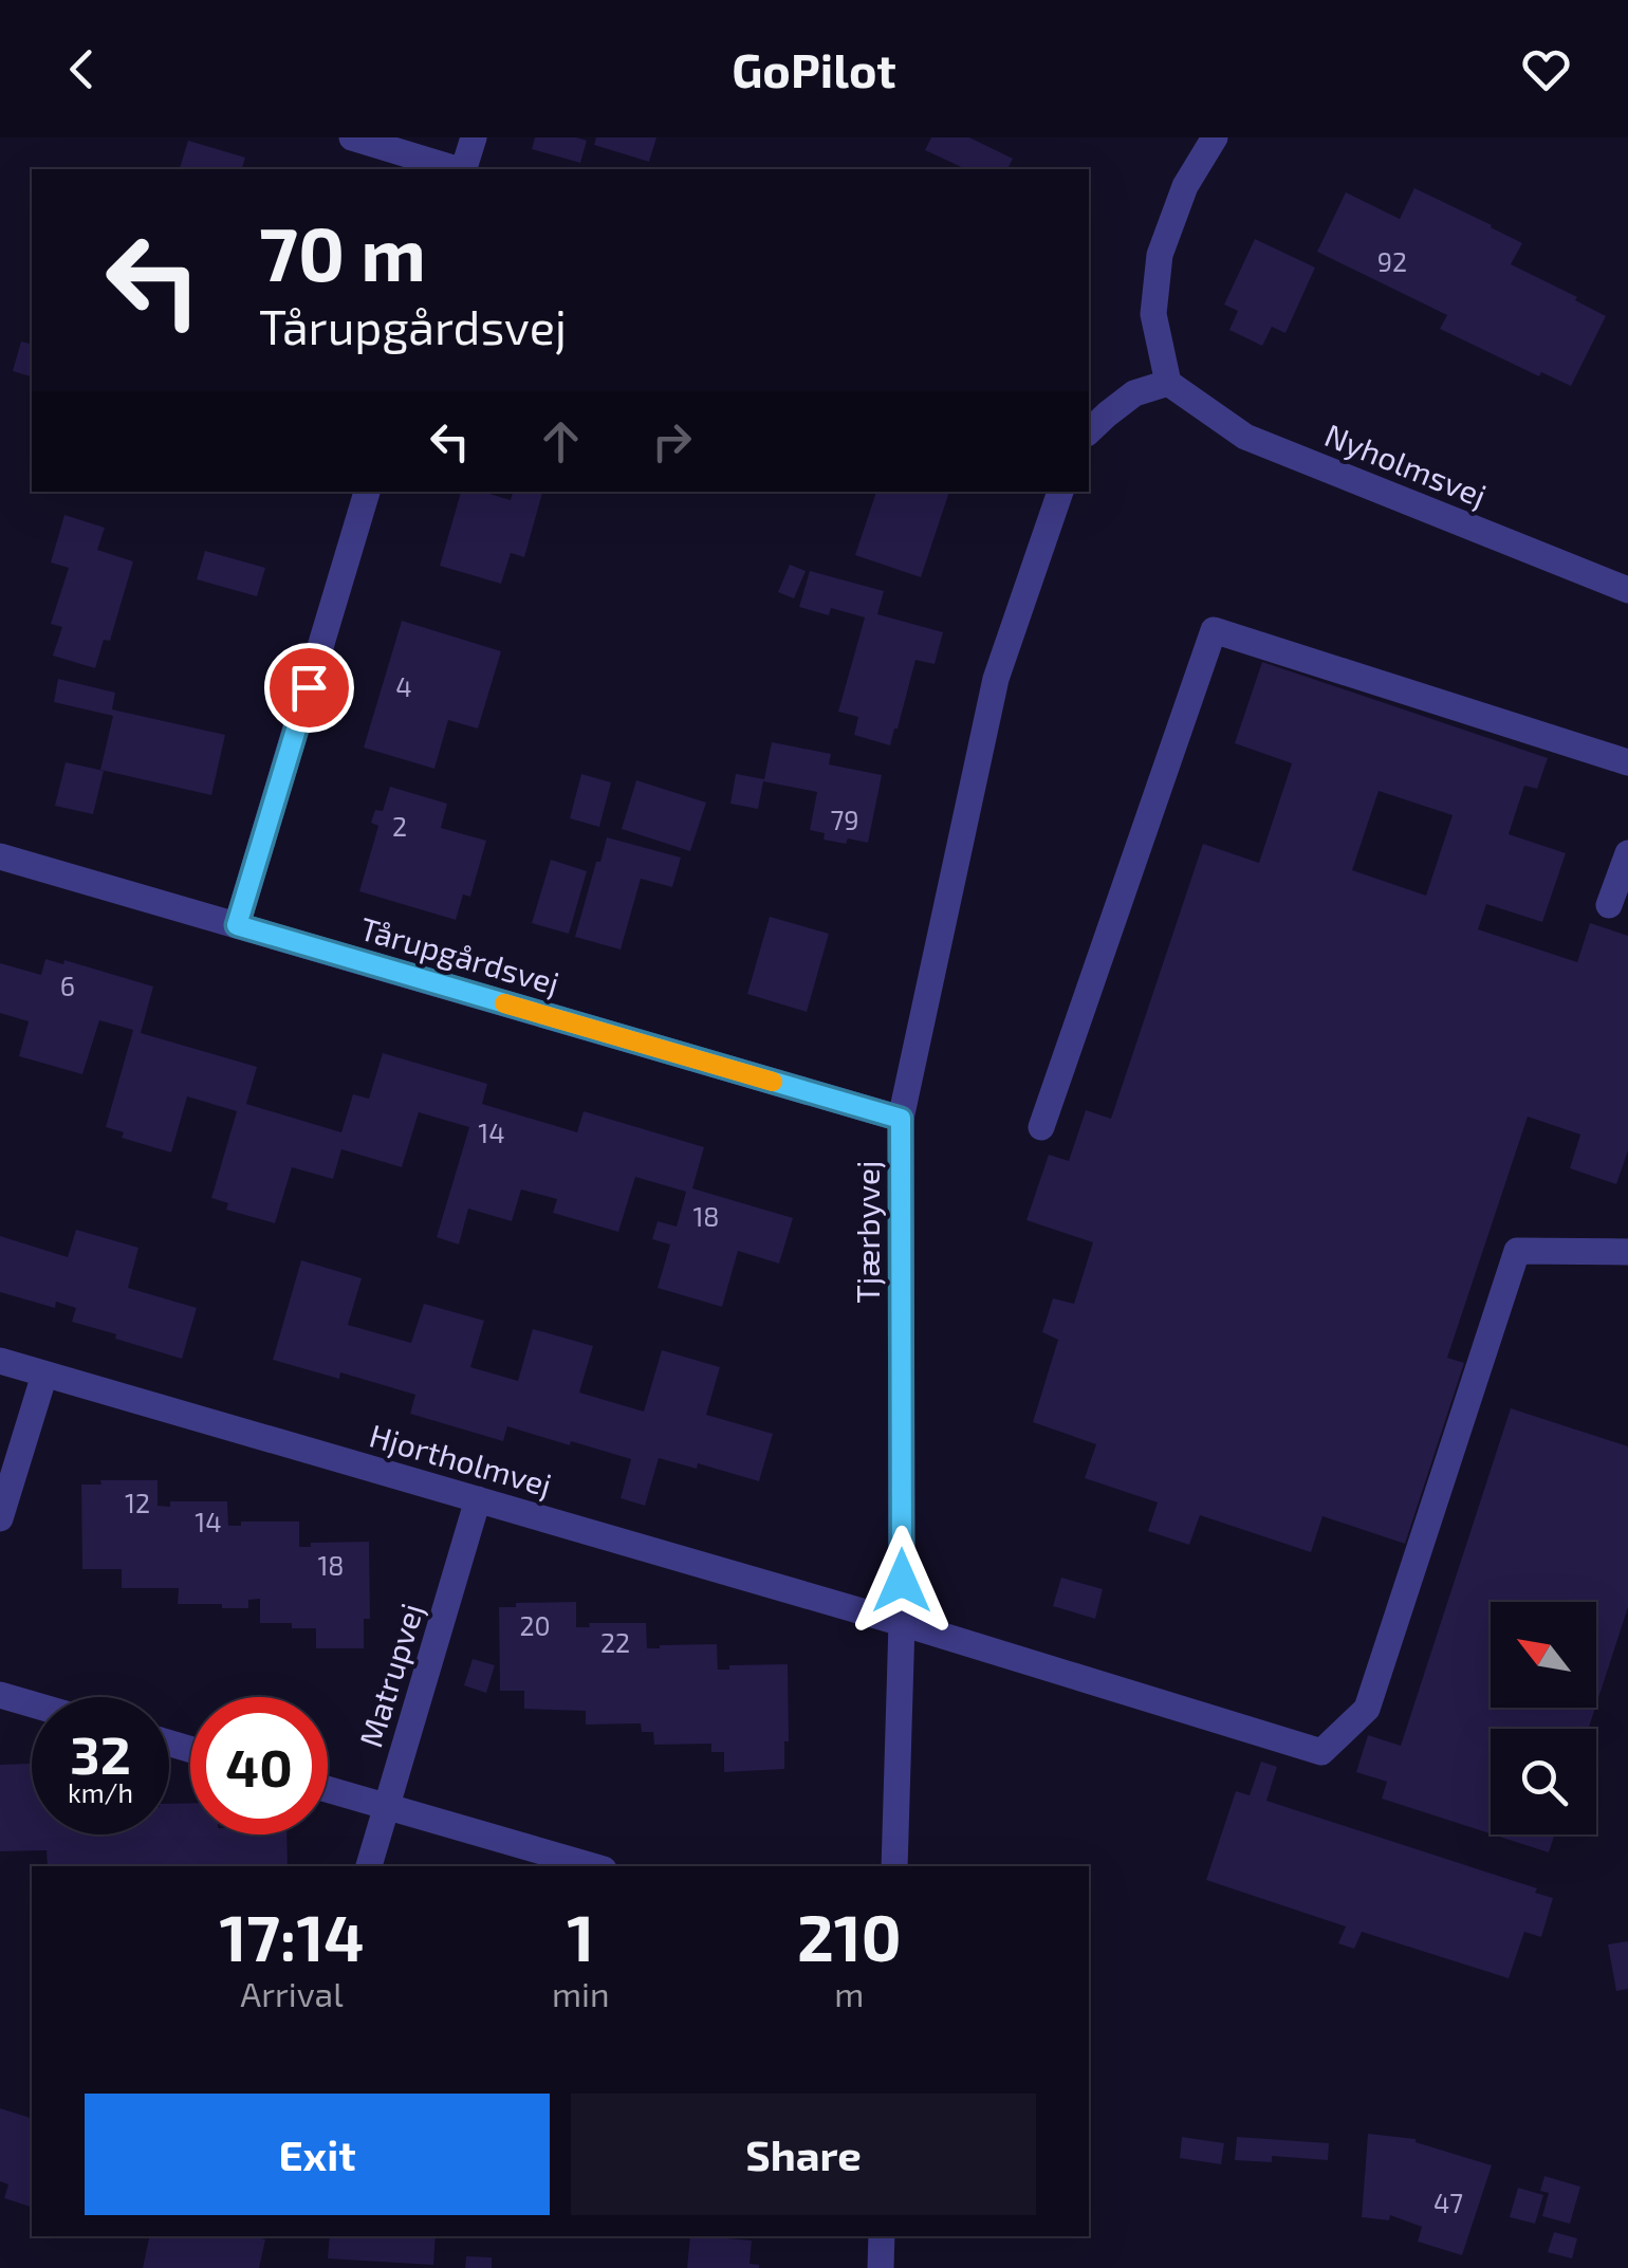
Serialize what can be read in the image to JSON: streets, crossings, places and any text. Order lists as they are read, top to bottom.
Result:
{
  "streets": {
    "street": [
      "Nyholmsvej",
      "Tårupgårdsvej",
      "Tjærbyvej",
      "Hjortholmvej",
      "Matrupvej"
    ]
  },
  "crossings": [
    ["Tårupgårdsvej", "Tjærbyvej"],
    ["Tjærbyvej", "Hjortholmvej"],
    ["Hjortholmvej", "Matrupvej"]
  ],
  "house_numbers": [
    "92",
    "4",
    "79",
    "2",
    "6",
    "14",
    "18",
    "12",
    "14",
    "18",
    "20",
    "22",
    "47"
  ],
  "north": "top left",
  "page": {
    "header": "GoPilot",
    "turn": ["70 m", "Tårupgårdsvej"],
    "speed": "32 km/h",
    "limit": "40",
    "eta": [
      "17:14",
      "Arrival",
      "1",
      "min",
      "210",
      "m"
    ],
    "buttons": ["Exit", "Share"]
  }
}
